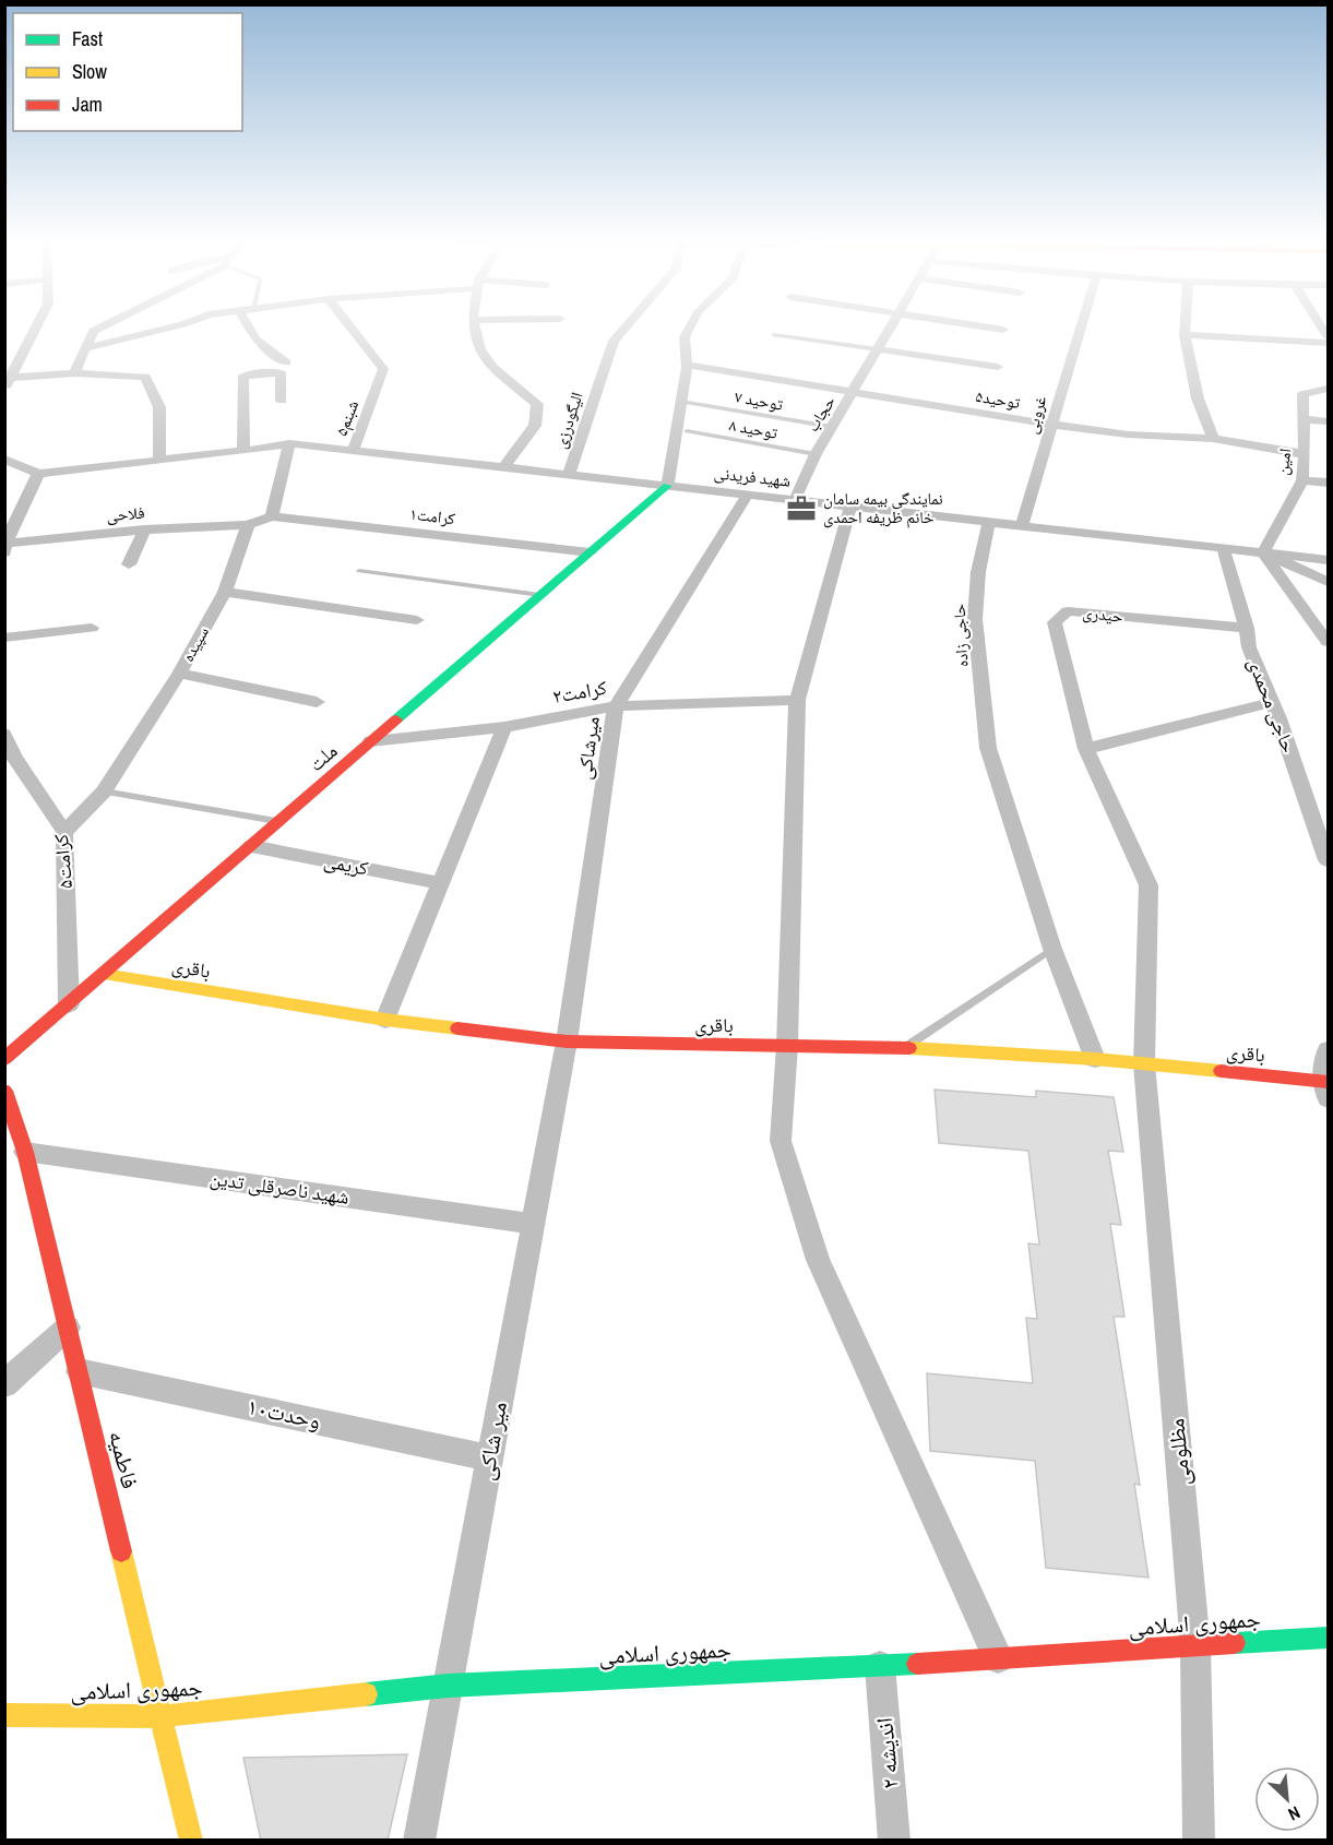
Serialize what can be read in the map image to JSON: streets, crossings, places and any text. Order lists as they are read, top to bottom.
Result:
{
  "streets": {
    "street": [
      "توحید۵",
      "حجاب",
      "غروبی",
      "شبنم۵",
      "الیگودرزی",
      "امین",
      "شهید فریدنی",
      "فلاحی",
      "کرامت۱",
      "حیدری",
      "حاجی زاده",
      "سپیده",
      "کرامت۲",
      "حاجی محمدی",
      "میرشاکی",
      "ملت",
      "کرامت۵",
      "کریمی",
      "باقری",
      "شهید ناصرقلی تدین",
      "وحدت۱۰",
      "میر شاکی",
      "مظلومی",
      "فاطمیه",
      "جمهوری اسلامی",
      "اندیشه ۲"
    ],
    "lane": ["توحید ۷", "توحید ۸"]
  },
  "crossings": [
    ["توحید۵", "حجاب"],
    ["توحید۵", "غروبی"],
    ["توحید۵", "امین"],
    ["توحید ۷", "حجاب"],
    ["حجاب", "توحید ۸"],
    ["حجاب", "شهید فریدنی"],
    ["غروبی", "شهید فریدنی"],
    ["شبنم۵", "شهید فریدنی"],
    ["الیگودرزی", "شهید فریدنی"],
    ["امین", "شهید فریدنی"],
    ["شهید فریدنی", "حاجی زاده"],
    ["شهید فریدنی", "حاجی محمدی"],
    ["شهید فریدنی", "میرشاکی"],
    ["شهید فریدنی", "ملت"],
    ["فلاحی", "سپیده"],
    ["کرامت۱", "ملت"],
    ["حیدری", "حاجی محمدی"],
    ["حیدری", "مظلومی"],
    ["حاجی زاده", "باقری"],
    ["سپیده", "کرامت۵"],
    ["کرامت۲", "میرشاکی"],
    ["کرامت۲", "ملت"],
    ["میرشاکی", "باقری"],
    ["میرشاکی", "میر شاکی"],
    ["ملت", "کرامت۵"],
    ["ملت", "کریمی"],
    ["ملت", "باقری"],
    ["باقری", "میر شاکی"],
    ["باقری", "مظلومی"],
    ["شهید ناصرقلی تدین", "میر شاکی"],
    ["شهید ناصرقلی تدین", "فاطمیه"],
    ["وحدت۱۰", "میر شاکی"],
    ["وحدت۱۰", "فاطمیه"],
    ["میر شاکی", "جمهوری اسلامی"],
    ["مظلومی", "جمهوری اسلامی"],
    ["فاطمیه", "جمهوری اسلامی"],
    ["جمهوری اسلامی", "اندیشه ۲"]
  ],
  "places": {
    "office": ["نمایندگی بیمه سامان خانم ظریفه احمدی"]
  },
  "legend": ["Fast", "Slow", "Jam"],
  "north": "bottom right"
}
